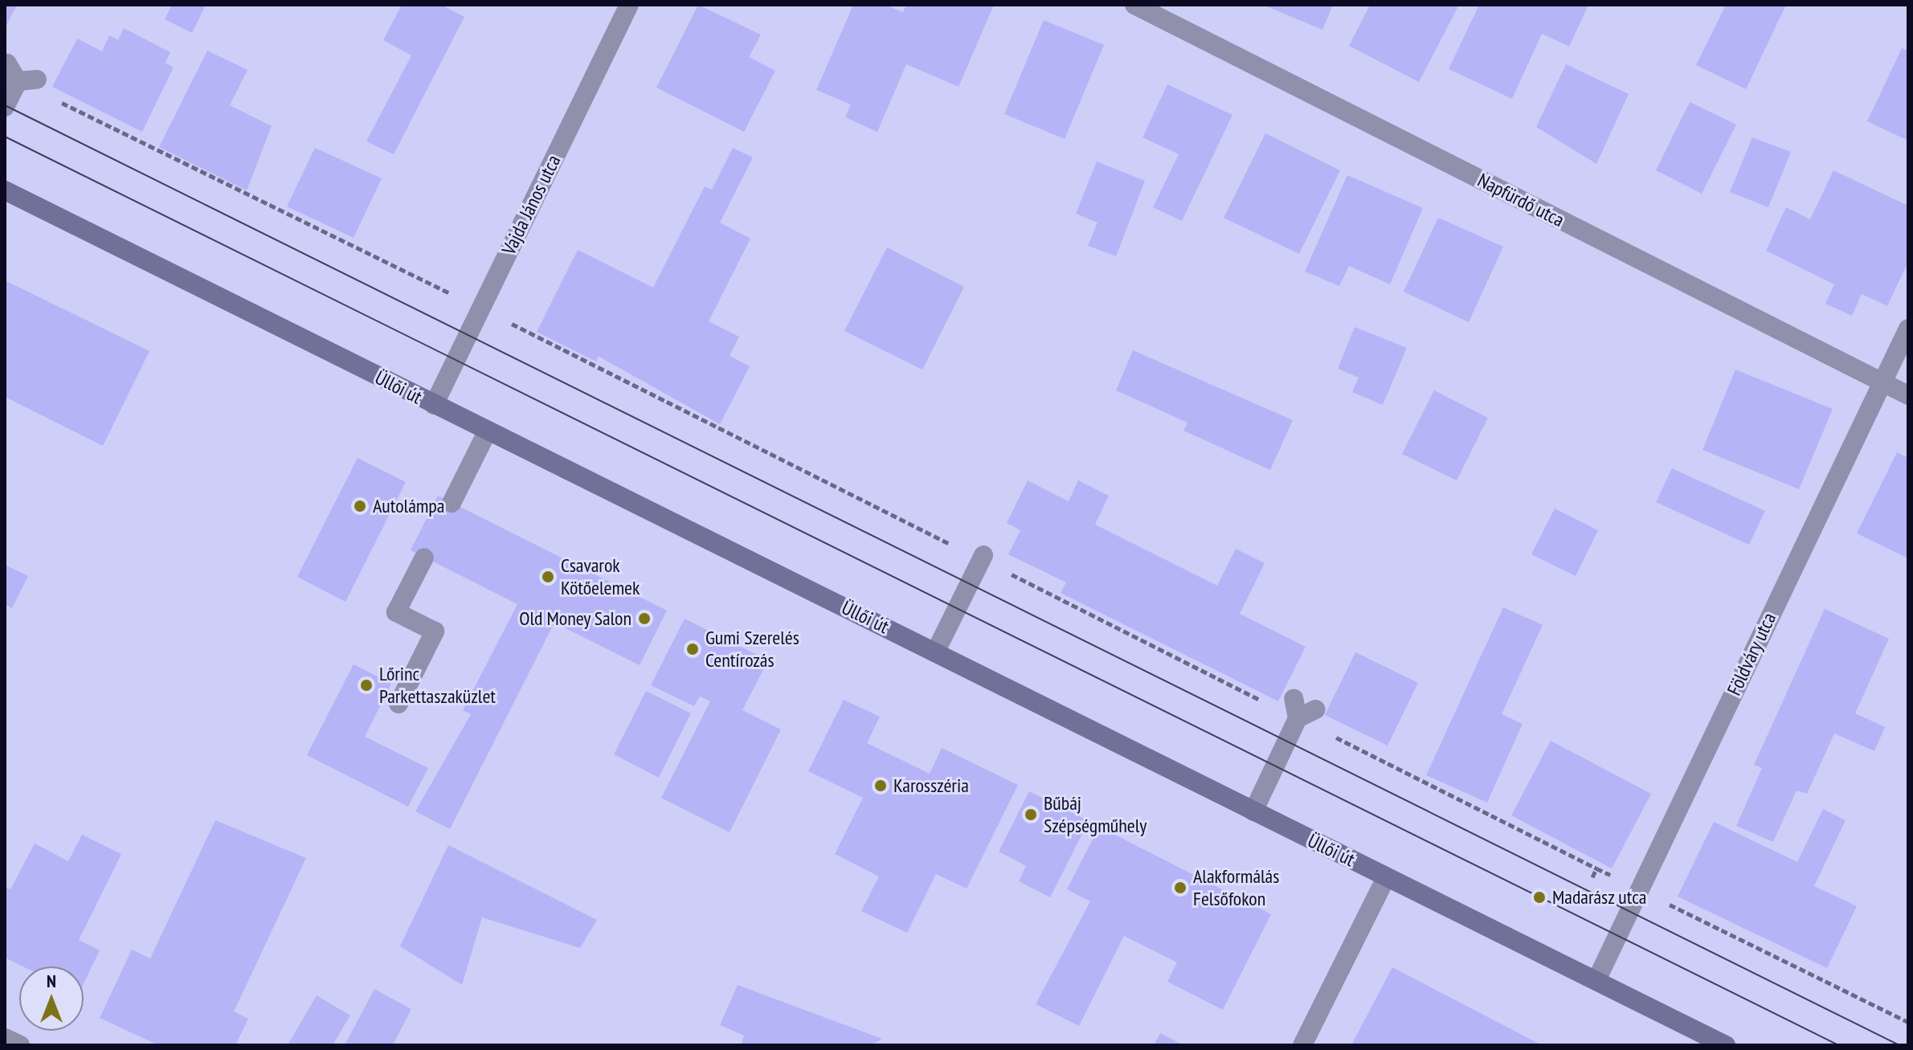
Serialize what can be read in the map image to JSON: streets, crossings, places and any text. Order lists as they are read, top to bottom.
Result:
{
  "streets": {
    "main road": ["Üllői út"],
    "street": ["Napfürdő utca", "Vajda János utca", "Földváry utca"]
  },
  "crossings": [
    ["Napfürdő utca", "Földváry utca"],
    ["Vajda János utca", "Üllői út"],
    ["Üllői út", "Földváry utca"]
  ],
  "places": [
    "Autolámpa",
    "Csavarok Kötőelemek",
    "Old Money Salon",
    "Gumi Szerelés Centírozás",
    "Lőrinc Parkettaszaküzlet",
    "Karosszéria",
    "Bűbáj Szépségműhely",
    "Alakformálás Felsőfokon",
    "Madarász utca"
  ],
  "north": "top"
}
